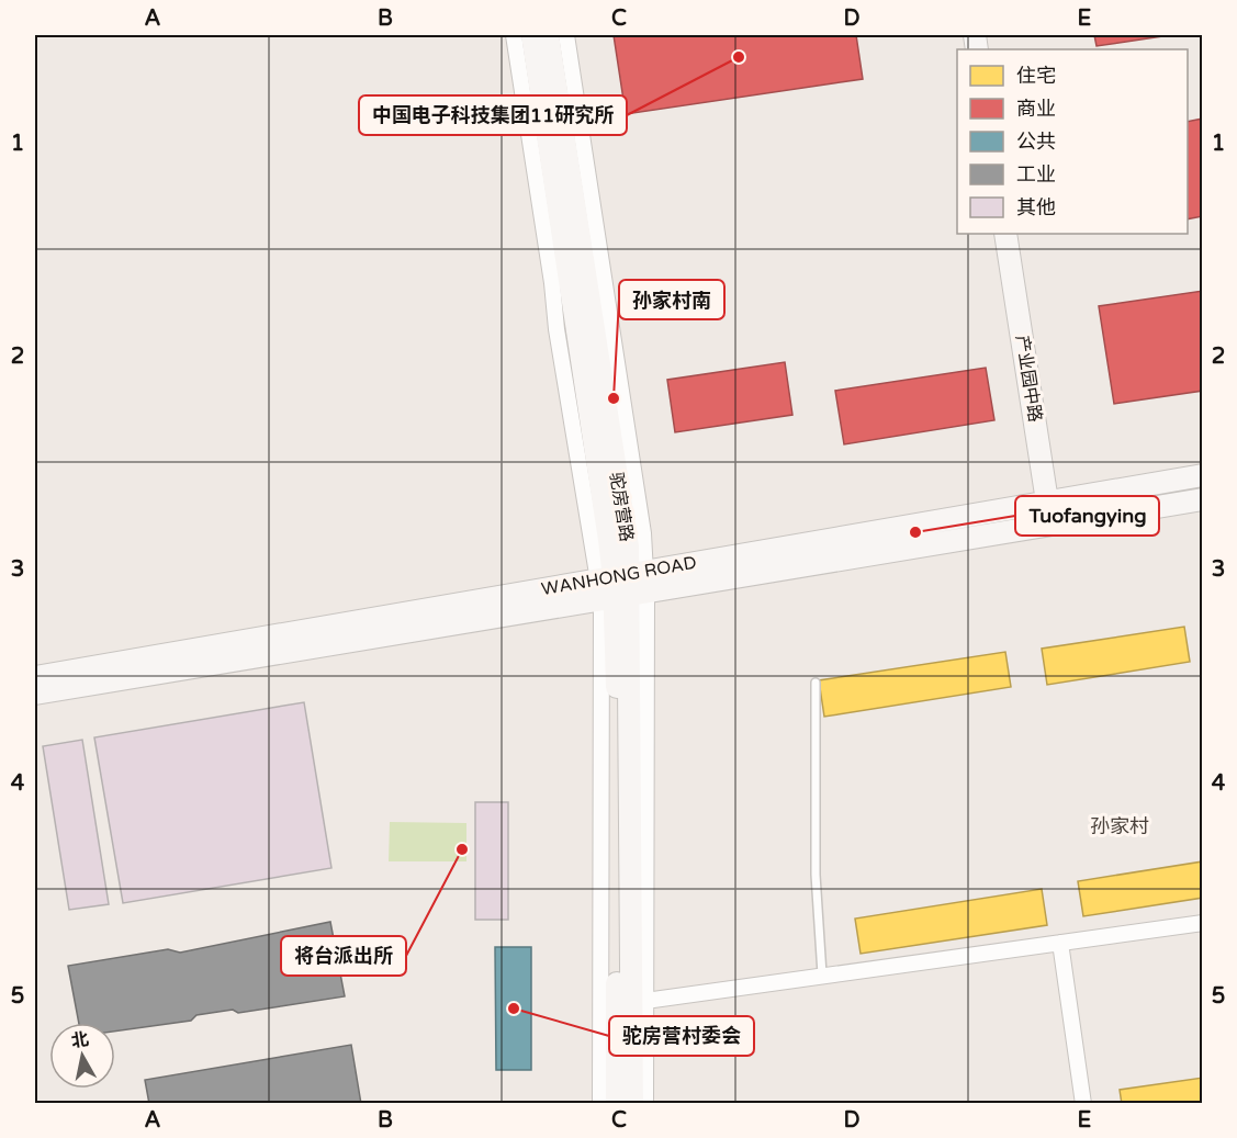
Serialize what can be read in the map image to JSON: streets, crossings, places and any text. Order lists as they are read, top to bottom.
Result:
{
  "streets": {
    "street": ["产业园中路", "驼房营路", "WANHONG ROAD"]
  },
  "crossings": [
    ["产业园中路", "WANHONG ROAD"],
    ["驼房营路", "WANHONG ROAD"]
  ],
  "districts": ["孙家村"],
  "places": [
    "中国电子科技集团11研究所",
    "孙家村南",
    "Tuofangying",
    "将台派出所",
    "驼房营村委会"
  ],
  "legend": [
    "住宅",
    "商业",
    "公共",
    "工业",
    "其他"
  ],
  "north": "top",
  "grid": {
    "columns": [
      "A",
      "B",
      "C",
      "D",
      "E"
    ],
    "rows": [
      "1",
      "2",
      "3",
      "4",
      "5"
    ]
  }
}
